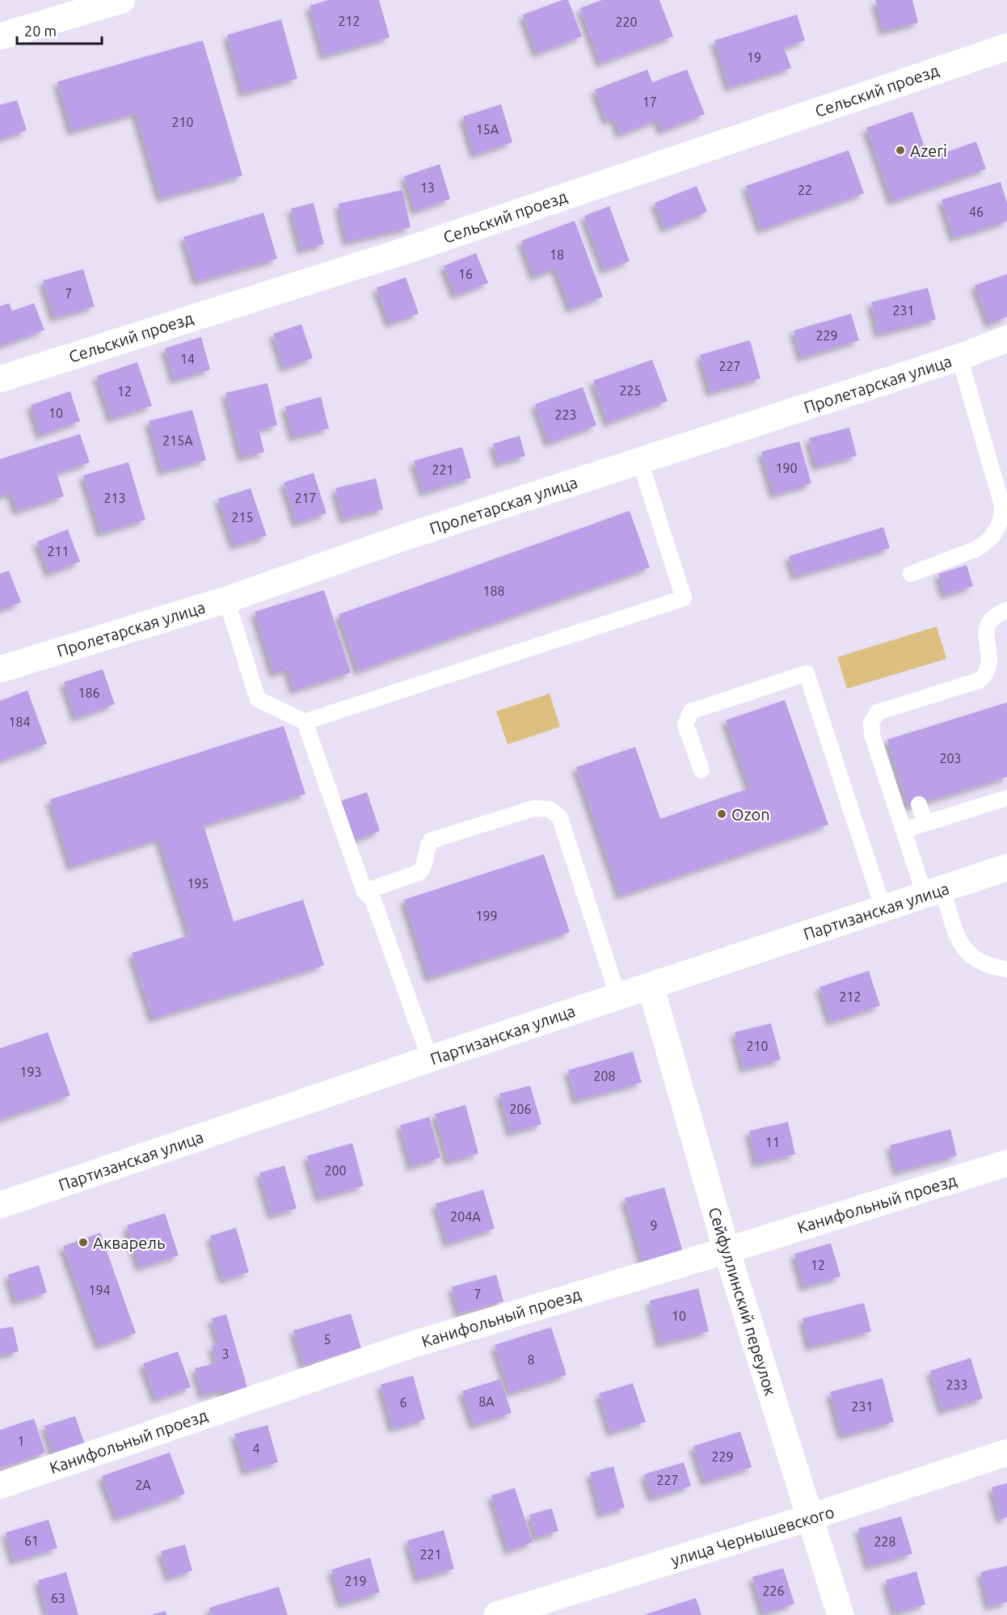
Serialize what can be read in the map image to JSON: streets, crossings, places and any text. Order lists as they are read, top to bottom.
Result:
{
  "streets": {
    "street": [
      "Сельский проезд",
      "Пролетарская улица",
      "Партизанская улица",
      "Канифольный проезд",
      "Сейфуллинский переулок",
      "улица Чернышевского"
    ]
  },
  "crossings": [
    ["Партизанская улица", "Сейфуллинский переулок"],
    ["Канифольный проезд", "Сейфуллинский переулок"],
    ["Сейфуллинский переулок", "улица Чернышевского"]
  ],
  "places": ["Azeri", "Ozon", "Акварель"],
  "house_numbers": [
    "212",
    "220",
    "19",
    "17",
    "210",
    "15А",
    "13",
    "22",
    "46",
    "18",
    "16",
    "7",
    "231",
    "229",
    "14",
    "227",
    "225",
    "12",
    "10",
    "223",
    "215А",
    "190",
    "221",
    "213",
    "217",
    "215",
    "211",
    "188",
    "186",
    "184",
    "203",
    "195",
    "199",
    "212",
    "210",
    "193",
    "208",
    "206",
    "11",
    "200",
    "204А",
    "9",
    "12",
    "194",
    "7",
    "10",
    "5",
    "3",
    "8",
    "233",
    "8А",
    "6",
    "231",
    "1",
    "4",
    "229",
    "227",
    "2А",
    "61",
    "228",
    "221",
    "219",
    "226",
    "63"
  ],
  "scale_bar": "20 m"
}
